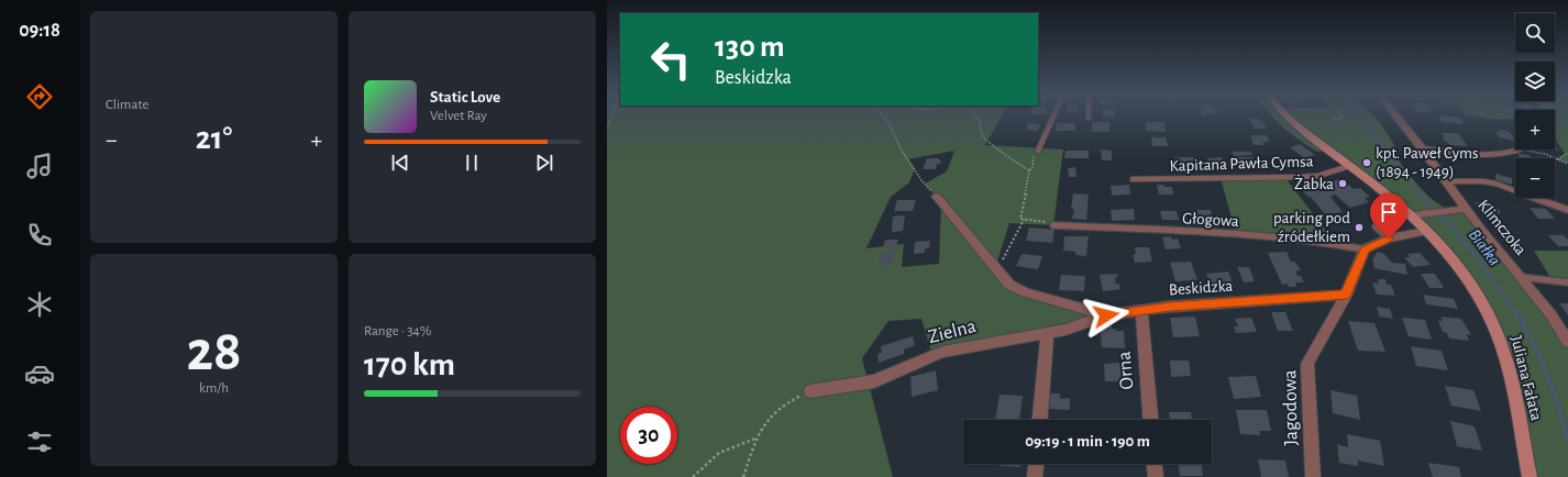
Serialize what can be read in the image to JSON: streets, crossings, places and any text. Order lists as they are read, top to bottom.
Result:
{
  "streets": {
    "street": [
      "Klimczoka",
      "Beskidzka",
      "Zielna",
      "Orna",
      "Juliana Fałata",
      "Jagodowa"
    ],
    "lane": ["Kapitana Pawła Cymsa", "Głogowa"]
  },
  "crossings": [
    ["Kapitana Pawła Cymsa", "Juliana Fałata"],
    ["Beskidzka", "Zielna"],
    ["Beskidzka", "Orna"],
    ["Beskidzka", "Jagodowa"]
  ],
  "water": ["Białka"],
  "places": ["kpt. Paweł Cyms (1894 - 1949)", "Żabka", "parking pod źródełkiem"],
  "page": {
    "tabs": "09:18",
    "tile": [
      "Climate",
      ["28", "km/h"],
      ["Range · 34%", "170 km"]
    ],
    "map_buttons": ["+", "−"],
    "turn": ["130 m", "Beskidzka"],
    "song": ["Static Love", "Velvet Ray"],
    "heat": ["−", "21°", "+"],
    "limit": "30",
    "trip": "09:19 · 1 min · 190 m"
  }
}
